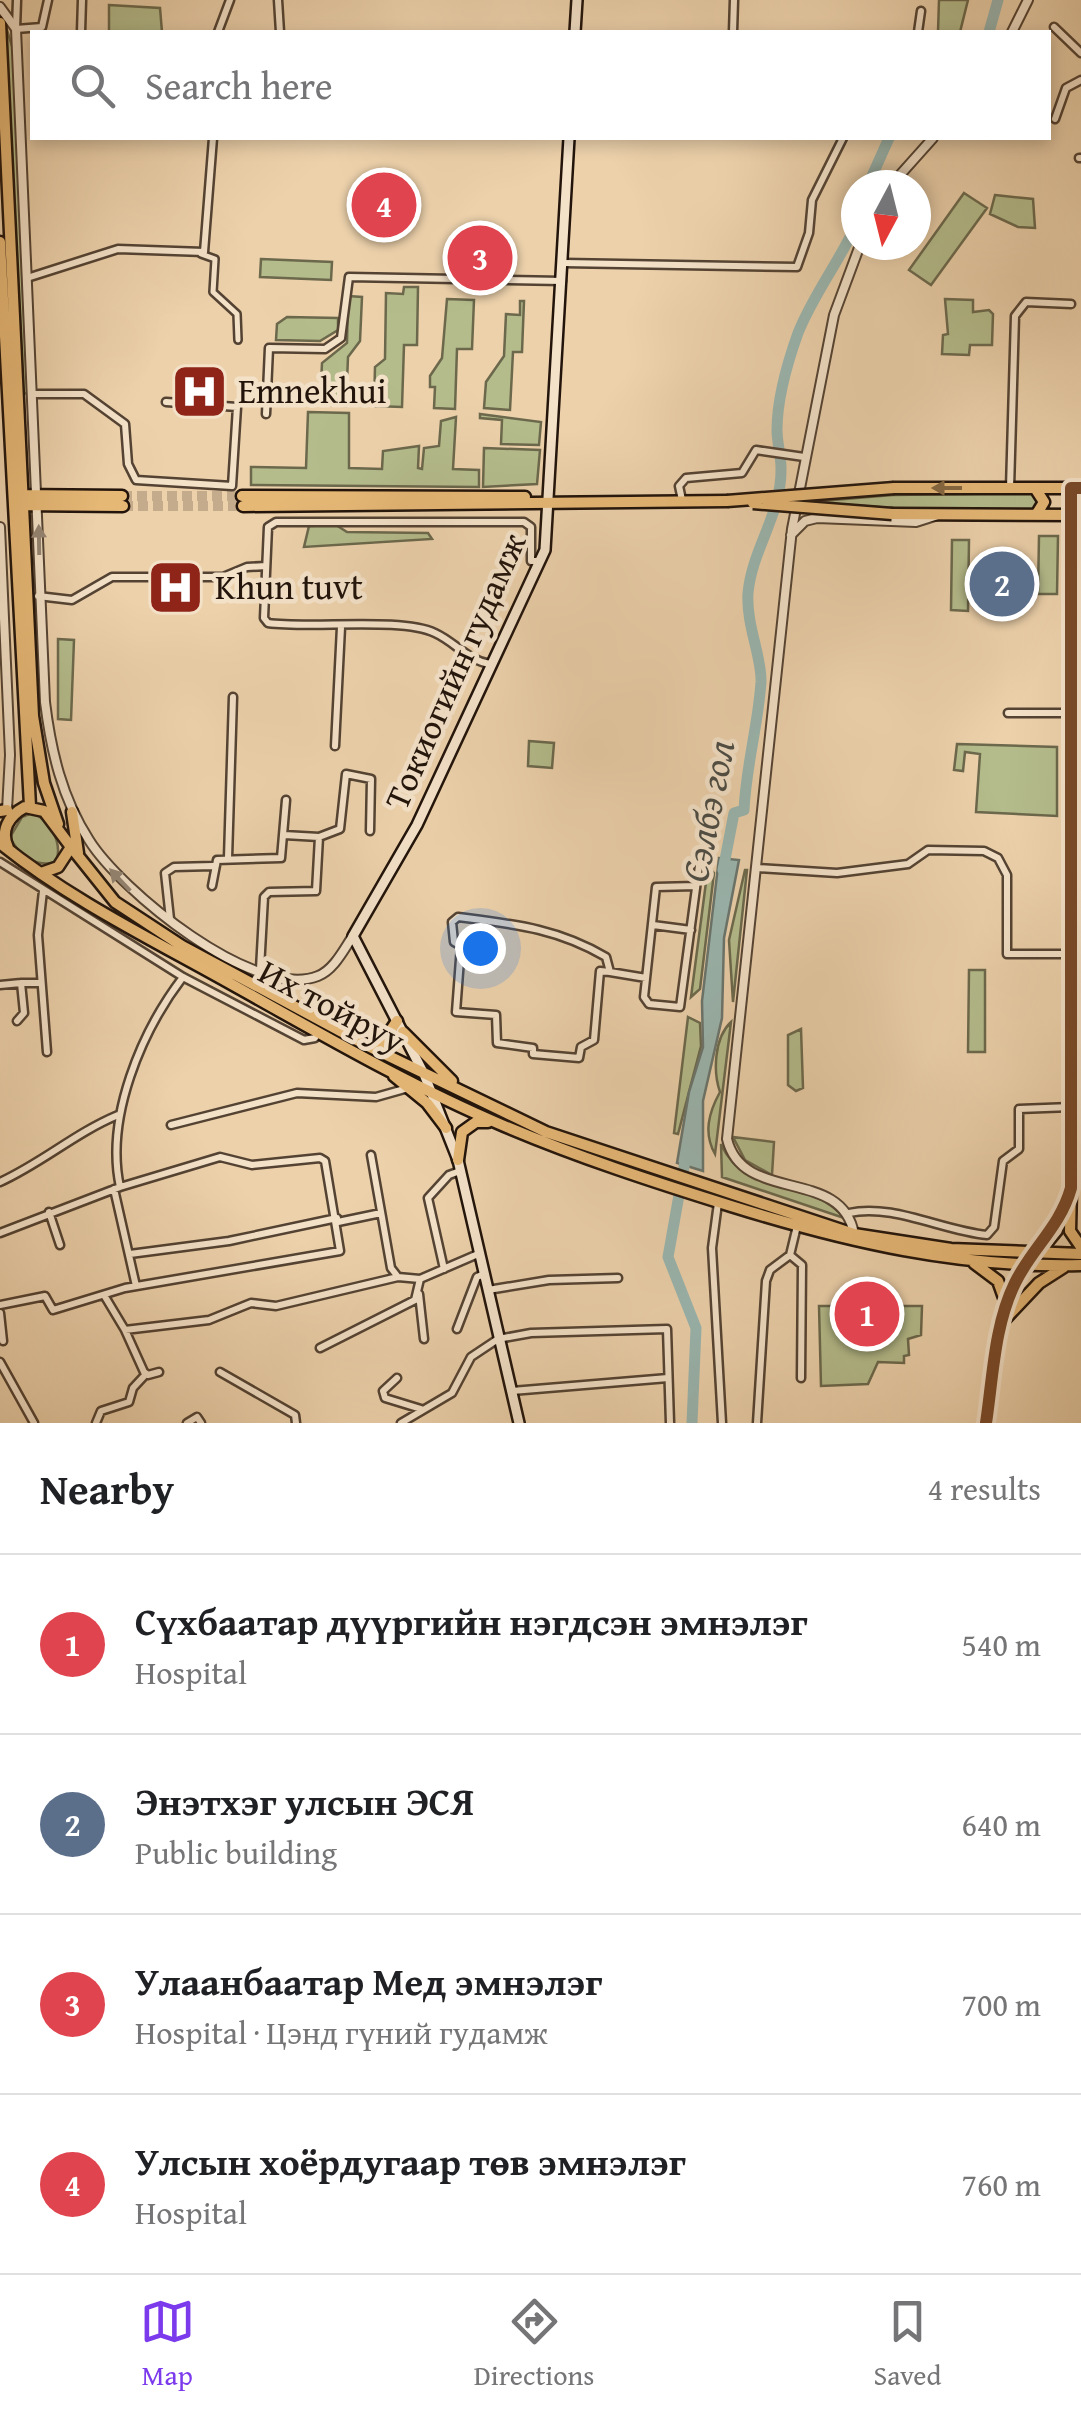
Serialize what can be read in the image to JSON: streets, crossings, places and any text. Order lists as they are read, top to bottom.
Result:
{
  "streets": {
    "main road": ["Токиогийн гудамж", "Их тойруу"]
  },
  "water": ["Сэлбэ гол"],
  "places": {
    "hospital": ["Emnekhui", "Khun tuvt"]
  },
  "north": "bottom",
  "page": {
    "search": "Search here",
    "pins": [
      "4",
      "3",
      "2",
      "1"
    ],
    "heading": ["Nearby", "4 results"],
    "list": [
      {
        "mark": "1",
        "name": "Сүхбаатар дүүргийн нэгдсэн эмнэлэг",
        "note": "Hospital",
        "value": "540 m"
      },
      {
        "mark": "2",
        "name": "Энэтхэг улсын ЭСЯ",
        "note": "Public building",
        "value": "640 m"
      },
      {
        "mark": "3",
        "name": "Улаанбаатар Мед эмнэлэг",
        "note": "Hospital · Цэнд гүний гудамж",
        "value": "700 m"
      },
      {
        "mark": "4",
        "name": "Улсын хоёрдугаар төв эмнэлэг",
        "note": "Hospital",
        "value": "760 m"
      }
    ],
    "nav": ["Map", "Directions", "Saved"]
  }
}
